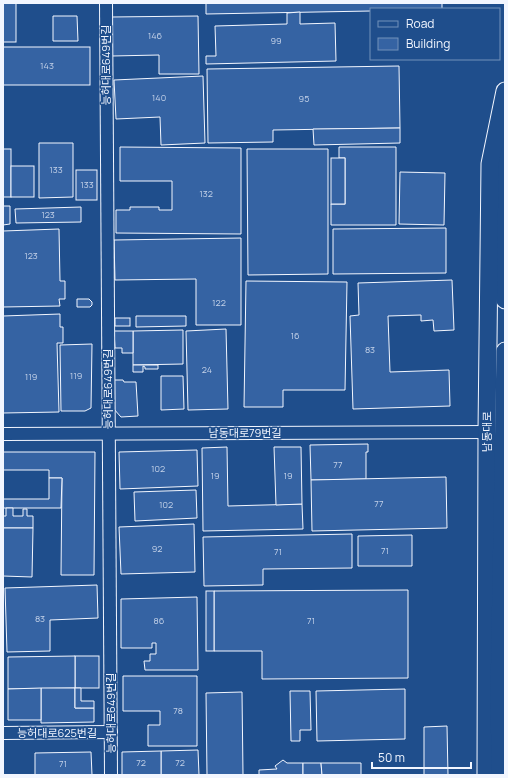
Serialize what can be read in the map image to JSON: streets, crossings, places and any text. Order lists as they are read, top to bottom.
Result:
{
  "streets": {
    "main road": ["남동대로"],
    "street": ["능허대로649번길", "남동대로79번길", "능허대로625번길"]
  },
  "crossings": [
    ["능허대로649번길", "남동대로79번길"],
    ["능허대로649번길", "능허대로625번길"],
    ["남동대로", "남동대로79번길"]
  ],
  "house_numbers": [
    "146",
    "99",
    "143",
    "140",
    "95",
    "133",
    "133",
    "132",
    "123",
    "123",
    "122",
    "16",
    "83",
    "24",
    "119",
    "119",
    "77",
    "102",
    "19",
    "19",
    "77",
    "102",
    "92",
    "71",
    "71",
    "83",
    "86",
    "71",
    "78",
    "72",
    "72",
    "71"
  ],
  "legend": ["Road", "Building"],
  "scale_bar": "50 m"
}
